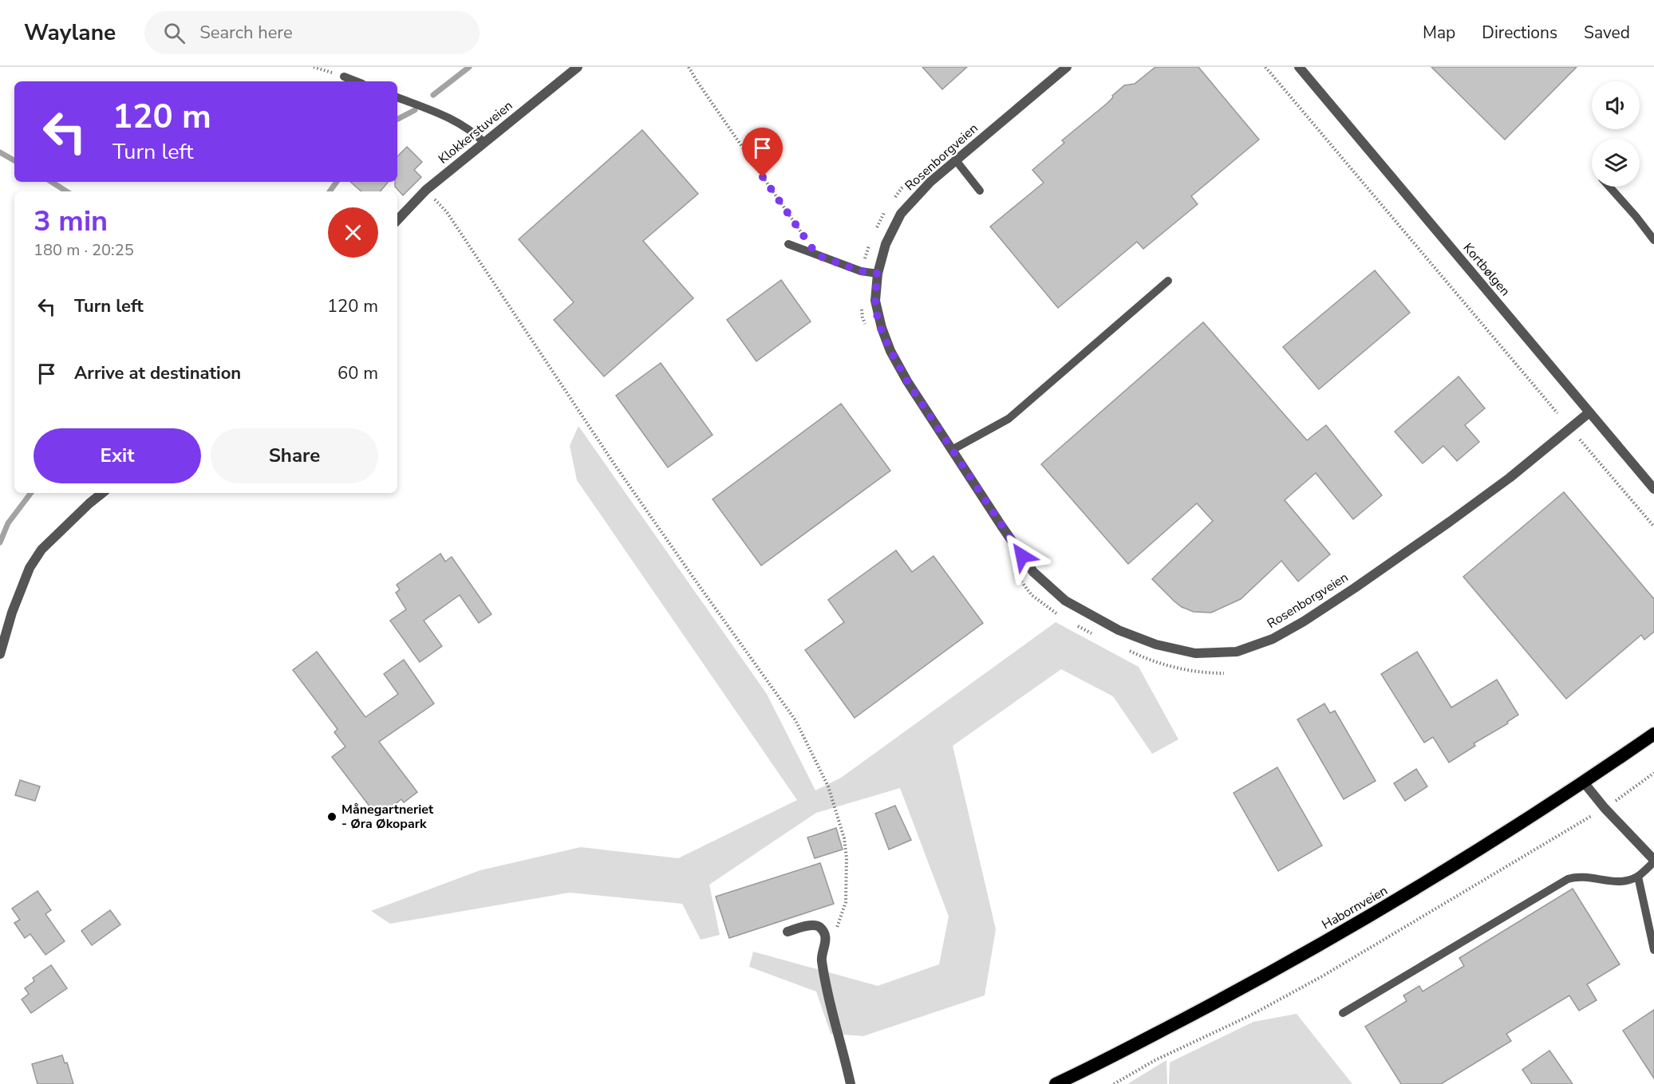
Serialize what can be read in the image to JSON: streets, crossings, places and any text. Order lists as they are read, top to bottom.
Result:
{
  "streets": {
    "highway": ["Habornveien"],
    "street": ["Klokkerstuveien", "Rosenborgveien", "Kortbølgen"]
  },
  "crossings": [
    ["Rosenborgveien", "Kortbølgen"]
  ],
  "places": ["Månegartneriet - Øra Økopark"],
  "page": {
    "header": "Waylane",
    "search": "Search here",
    "nav": ["Map", "Directions", "Saved"],
    "turn": ["120 m", "Turn left"],
    "heading": ["3 min", "180 m · 20:25"],
    "list": [
      {
        "name": "Turn left",
        "value": "120 m"
      },
      {
        "name": "Arrive at destination",
        "value": "60 m"
      }
    ],
    "buttons": ["Exit", "Share"]
  }
}
